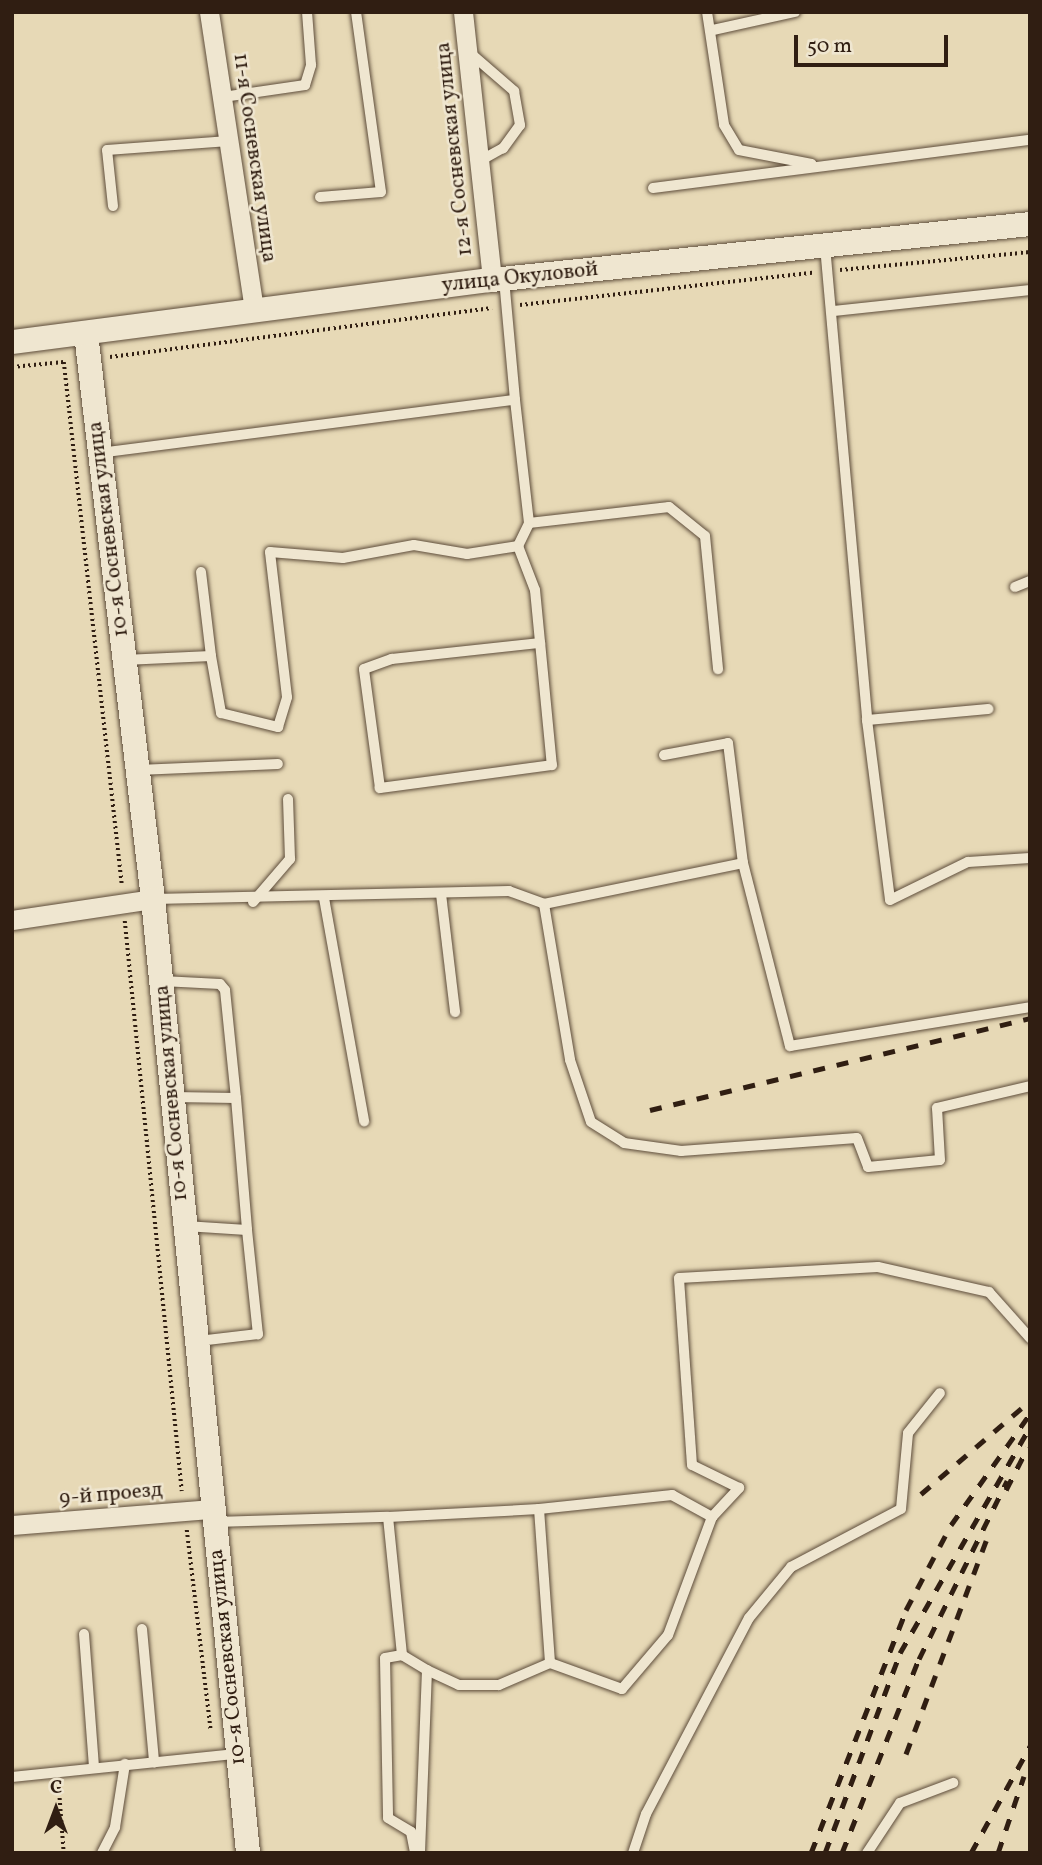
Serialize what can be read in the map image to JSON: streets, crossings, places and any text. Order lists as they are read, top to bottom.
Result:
{
  "streets": {
    "street": [
      "12-я Сосневская улица",
      "11-я Сосневская улица",
      "улица Окуловой",
      "10-я Сосневская улица",
      "9-й проезд"
    ]
  },
  "crossings": [
    ["12-я Сосневская улица", "улица Окуловой"],
    ["11-я Сосневская улица", "улица Окуловой"],
    ["улица Окуловой", "10-я Сосневская улица"],
    ["10-я Сосневская улица", "9-й проезд"]
  ],
  "scale_bar": "50 m",
  "north": "top"
}
